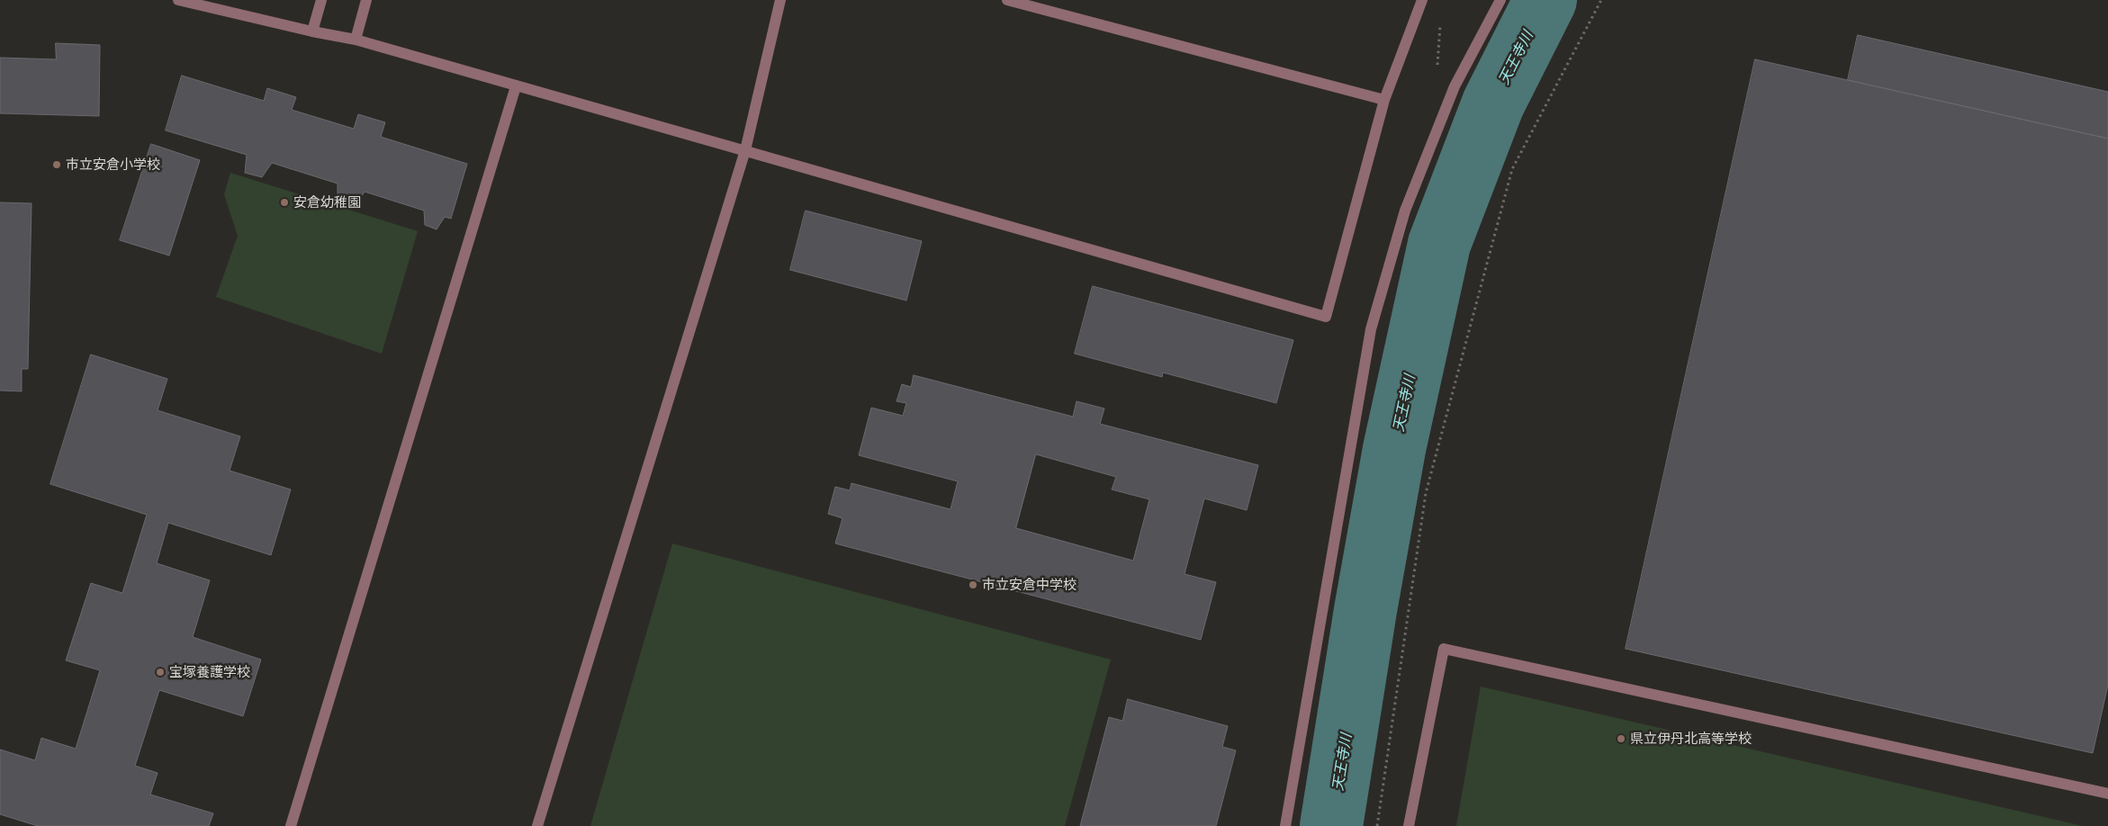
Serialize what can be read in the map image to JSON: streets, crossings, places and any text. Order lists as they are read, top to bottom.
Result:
{
  "water": ["天王寺川"],
  "places": [
    "市立安倉小学校",
    "安倉幼稚園",
    "市立安倉中学校",
    "宝塚養護学校",
    "県立伊丹北高等学校"
  ]
}
